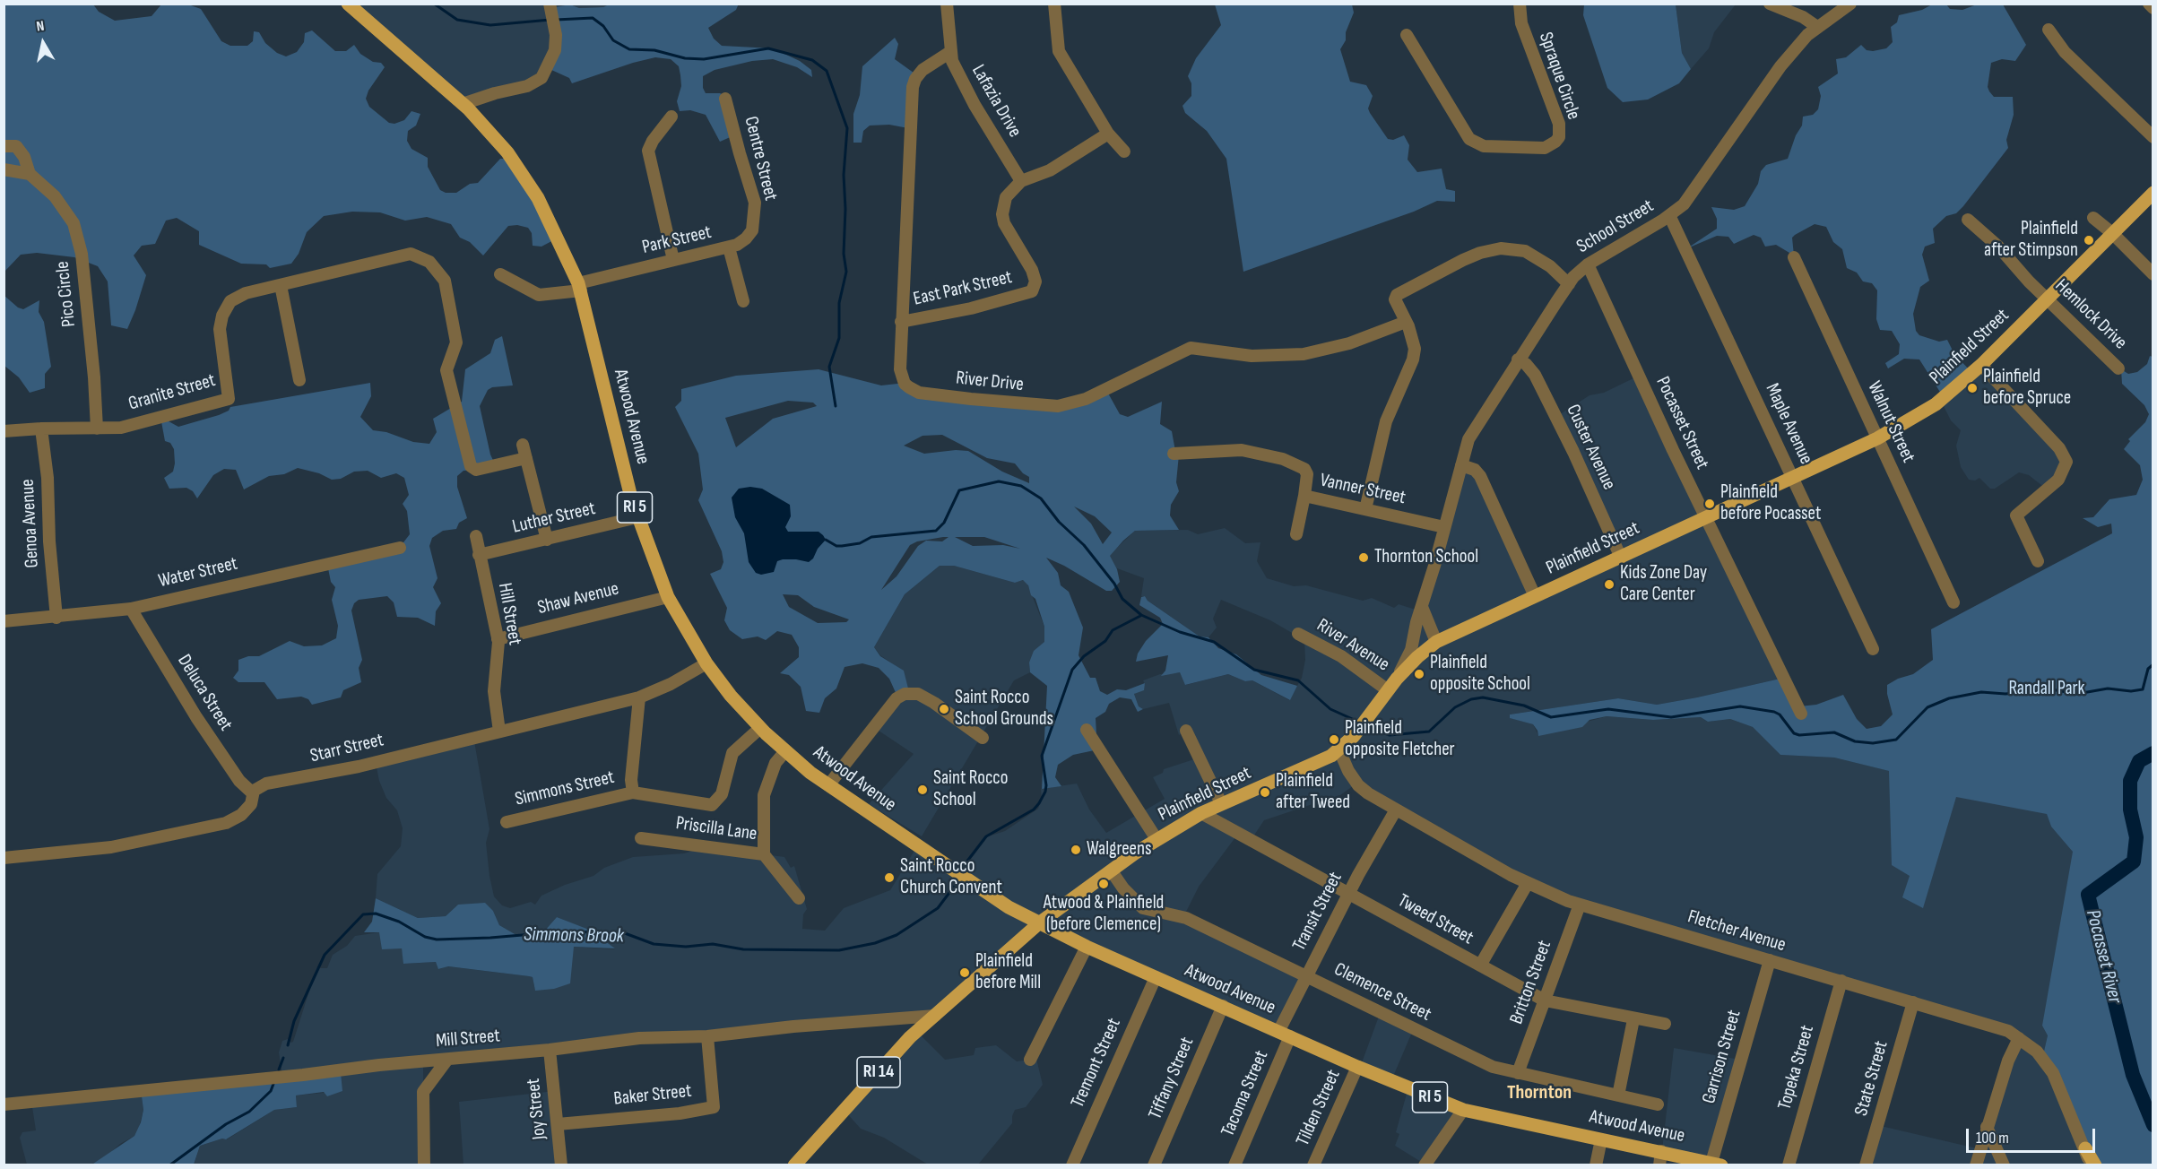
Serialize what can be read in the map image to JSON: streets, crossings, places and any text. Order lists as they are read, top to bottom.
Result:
{
  "streets": {
    "main road": [
      "Plainfield Street",
      "Atwood Avenue",
      "RI 5",
      "RI 14"
    ],
    "street": [
      "Spraque Circle",
      "Lafazia Drive",
      "Centre Street",
      "School Street",
      "Park Street",
      "East Park Street",
      "Pico Circle",
      "Hemlock Drive",
      "River Drive",
      "Granite Street",
      "Walnut Street",
      "Pocasset Street",
      "Maple Avenue",
      "Custer Avenue",
      "Vanner Street",
      "Luther Street",
      "Genoa Avenue",
      "Water Street",
      "Shaw Avenue",
      "Hill Street",
      "River Avenue",
      "Deluca Street",
      "Starr Street",
      "Simmons Street",
      "Priscilla Lane",
      "Transit Street",
      "Tweed Street",
      "Fletcher Avenue",
      "Britton Street",
      "Clemence Street",
      "Mill Street",
      "Garrison Street",
      "Tremont Street",
      "Topeka Street",
      "Tiffany Street",
      "State Street",
      "Tacoma Street",
      "Baker Street",
      "Tilden Street",
      "Joy Street"
    ]
  },
  "crossings": [
    ["Lafazia Drive", "East Park Street"],
    ["Lafazia Drive", "River Drive"],
    ["Centre Street", "Park Street"],
    ["School Street", "Plainfield Street"],
    ["School Street", "Pocasset Street"],
    ["School Street", "Maple Avenue"],
    ["School Street", "Custer Avenue"],
    ["School Street", "Vanner Street"],
    ["Park Street", "Atwood Avenue"],
    ["East Park Street", "River Drive"],
    ["Pico Circle", "Granite Street"],
    ["Hemlock Drive", "Plainfield Street"],
    ["Plainfield Street", "Atwood Avenue"],
    ["Plainfield Street", "Walnut Street"],
    ["Plainfield Street", "Pocasset Street"],
    ["Plainfield Street", "Maple Avenue"],
    ["Plainfield Street", "Custer Avenue"],
    ["Plainfield Street", "River Avenue"],
    ["Plainfield Street", "Tweed Street"],
    ["Plainfield Street", "Fletcher Avenue"],
    ["Plainfield Street", "Clemence Street"],
    ["Plainfield Street", "RI 14"],
    ["Granite Street", "Genoa Avenue"],
    ["Atwood Avenue", "Luther Street"],
    ["Atwood Avenue", "Shaw Avenue"],
    ["Atwood Avenue", "Starr Street"],
    ["Atwood Avenue", "Transit Street"],
    ["Atwood Avenue", "Garrison Street"],
    ["Atwood Avenue", "Tremont Street"],
    ["Atwood Avenue", "RI 14"],
    ["Atwood Avenue", "Tiffany Street"],
    ["Atwood Avenue", "Tacoma Street"],
    ["Atwood Avenue", "Tilden Street"],
    ["Luther Street", "Hill Street"],
    ["Genoa Avenue", "Water Street"],
    ["Water Street", "Deluca Street"],
    ["Shaw Avenue", "Hill Street"],
    ["Hill Street", "Starr Street"],
    ["Deluca Street", "Starr Street"],
    ["Starr Street", "Simmons Street"],
    ["Transit Street", "Tweed Street"],
    ["Transit Street", "Fletcher Avenue"],
    ["Transit Street", "Clemence Street"],
    ["Transit Street", "Tacoma Street"],
    ["Tweed Street", "Britton Street"],
    ["Fletcher Avenue", "Britton Street"],
    ["Fletcher Avenue", "Garrison Street"],
    ["Fletcher Avenue", "Topeka Street"],
    ["Fletcher Avenue", "State Street"],
    ["Britton Street", "Clemence Street"],
    ["Mill Street", "RI 14"],
    ["Mill Street", "Baker Street"],
    ["Mill Street", "Joy Street"],
    ["Baker Street", "Joy Street"]
  ],
  "districts": ["Thornton"],
  "water": ["Simmons Brook", "Pocasset River"],
  "parks": ["Randall Park"],
  "places": [
    "Plainfield after Stimpson",
    "Plainfield before Spruce",
    "Plainfield before Pocasset",
    "Thornton School",
    "Kids Zone Day Care Center",
    "Plainfield opposite School",
    "Saint Rocco School Grounds",
    "Plainfield opposite Fletcher",
    "Saint Rocco School",
    "Plainfield after Tweed",
    "Walgreens",
    "Saint Rocco Church Convent",
    "Atwood & Plainfield (before Clemence)",
    "Plainfield before Mill"
  ],
  "scale_bar": "100 m",
  "north": "top"
}
